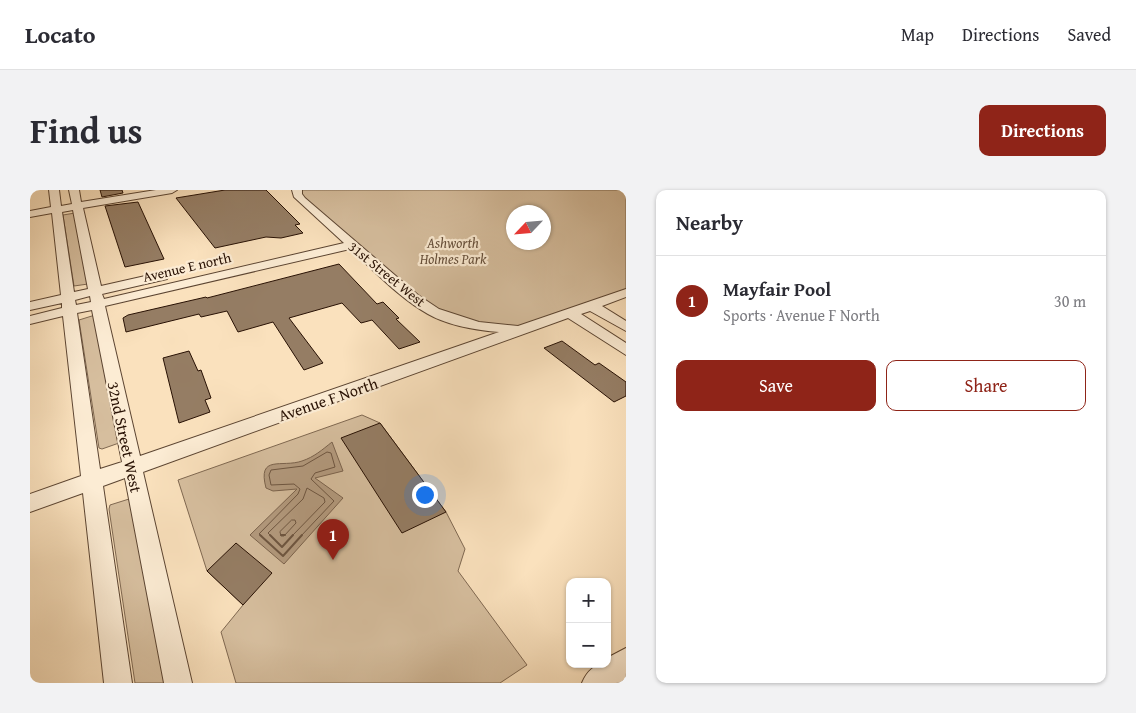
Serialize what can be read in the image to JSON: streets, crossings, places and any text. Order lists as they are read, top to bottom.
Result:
{
  "streets": {
    "street": [
      "Avenue E north",
      "31st Street West",
      "Avenue F North",
      "32nd Street West"
    ]
  },
  "crossings": [
    ["Avenue E north", "31st Street West"],
    ["Avenue E north", "32nd Street West"],
    ["31st Street West", "Avenue F North"],
    ["Avenue F North", "32nd Street West"]
  ],
  "parks": ["Ashworth Holmes Park"],
  "north": "bottom left",
  "page": {
    "header": "Locato",
    "nav": ["Map", "Directions", "Saved"],
    "title": "Find us",
    "buttons": [
      "Directions",
      ["Save", "Share"]
    ],
    "heading": "Nearby",
    "list": [
      {
        "mark": "1",
        "name": "Mayfair Pool",
        "note": "Sports · Avenue F North",
        "value": "30 m"
      }
    ],
    "pins": "1",
    "map_buttons": ["+", "−"]
  }
}
